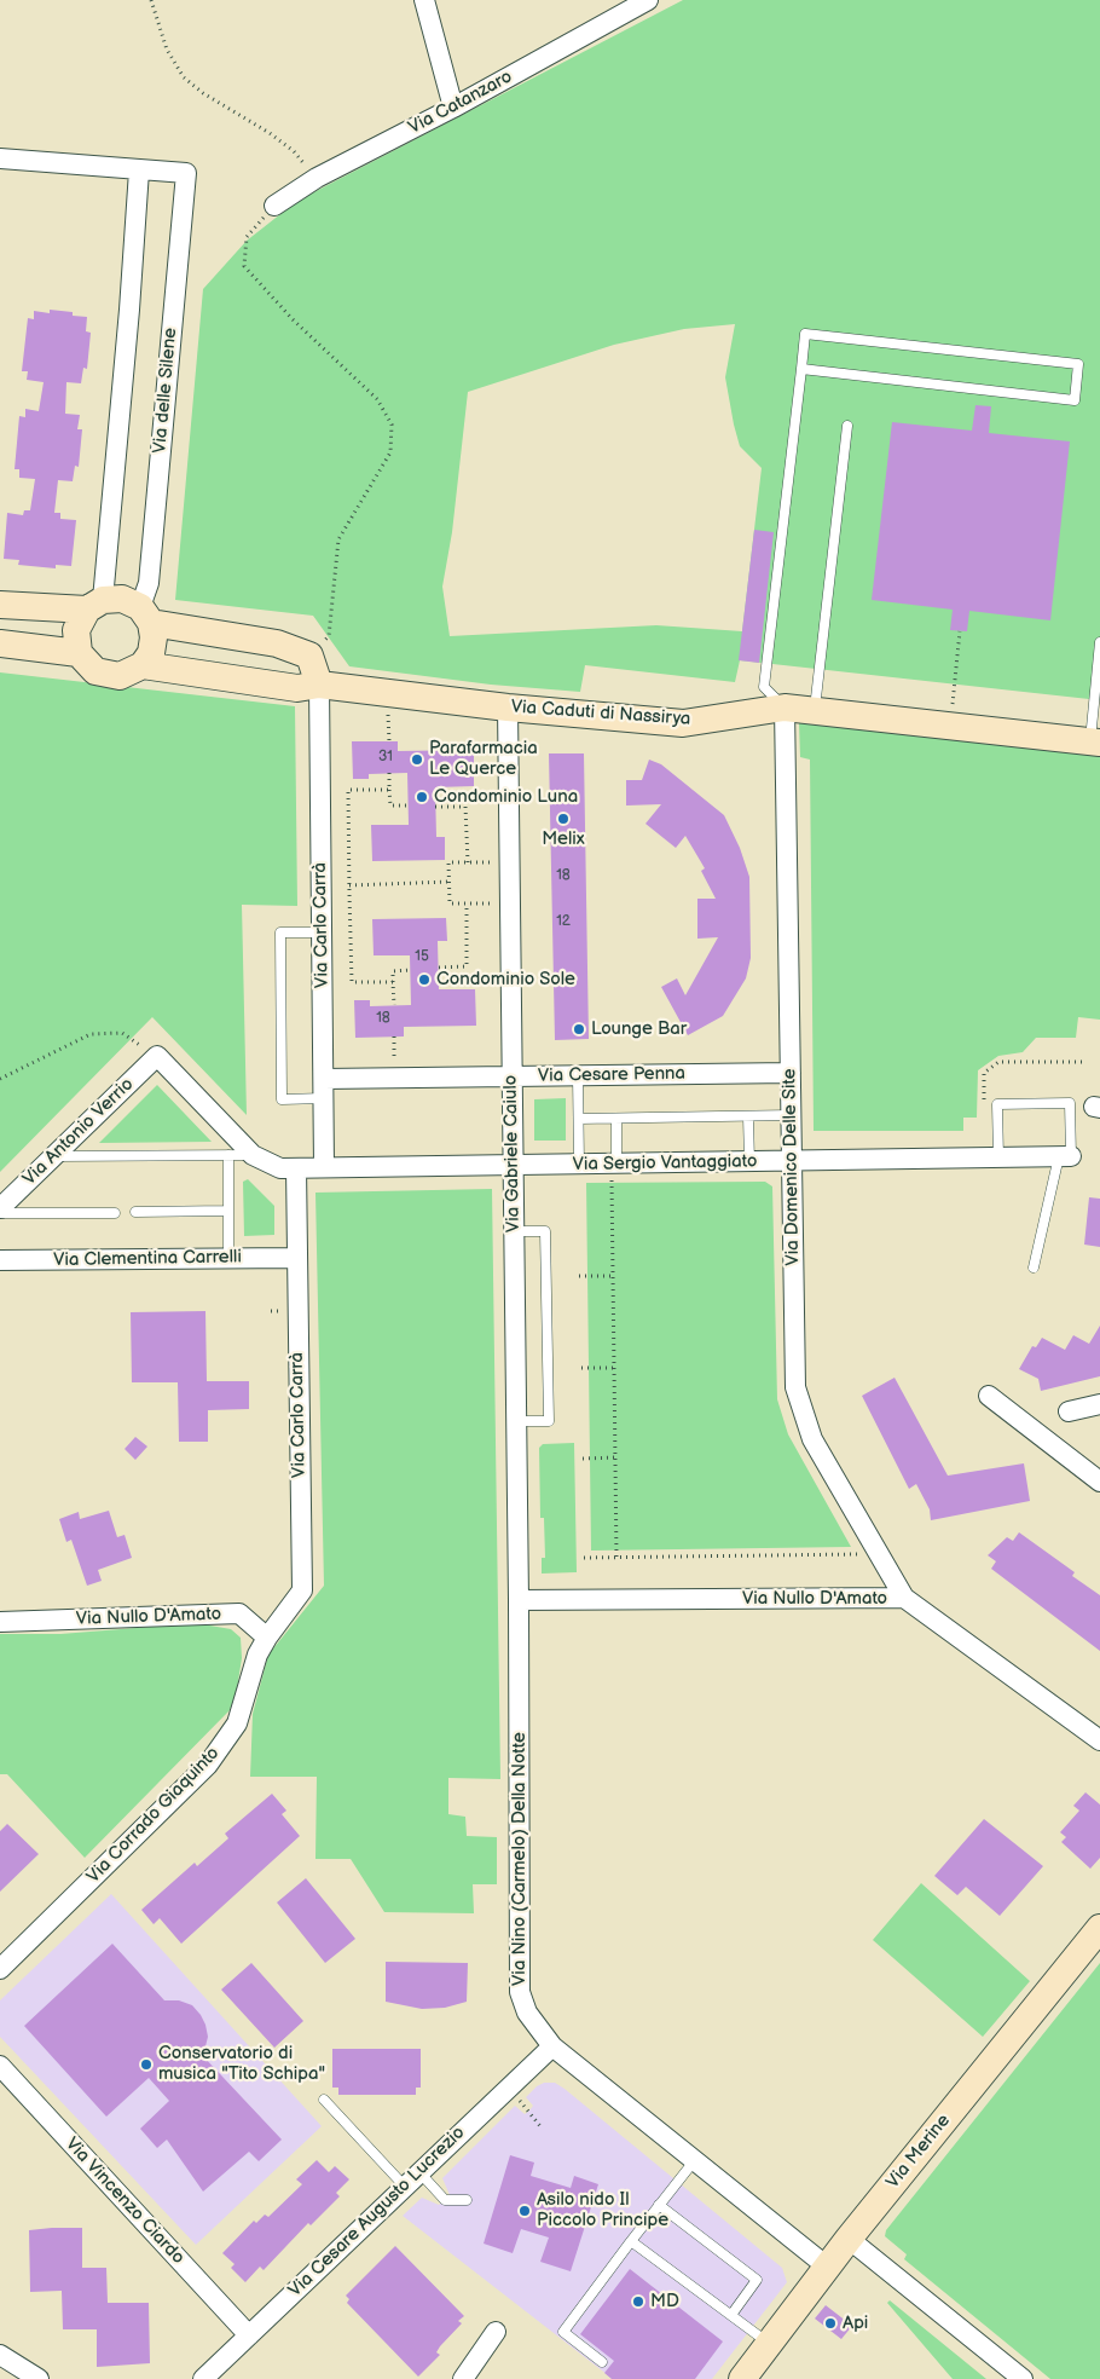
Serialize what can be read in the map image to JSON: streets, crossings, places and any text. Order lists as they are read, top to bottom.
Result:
{
  "streets": {
    "street": [
      "Via Catanzaro",
      "Via delle Silene",
      "Via Caduti di Nassirya",
      "Via Carlo Carrà",
      "Via Cesare Penna",
      "Via Antonio Verrio",
      "Via Gabriele Caiulo",
      "Via Sergio Vantaggiato",
      "Via Domenico Delle Site",
      "Via Clementina Carrelli",
      "Via Nullo D'Amato",
      "Via Corrado Giaquinto",
      "Via Nino (Carmelo) Della Notte",
      "Via Merine",
      "Via Vincenzo Ciardo",
      "Via Cesare Augusto Lucrezio"
    ]
  },
  "crossings": [
    ["Via delle Silene", "Via Caduti di Nassirya"],
    ["Via Caduti di Nassirya", "Via Carlo Carrà"],
    ["Via Caduti di Nassirya", "Via Gabriele Caiulo"],
    ["Via Caduti di Nassirya", "Via Domenico Delle Site"],
    ["Via Carlo Carrà", "Via Cesare Penna"],
    ["Via Carlo Carrà", "Via Sergio Vantaggiato"],
    ["Via Carlo Carrà", "Via Clementina Carrelli"],
    ["Via Carlo Carrà", "Via Nullo D'Amato"],
    ["Via Carlo Carrà", "Via Corrado Giaquinto"],
    ["Via Cesare Penna", "Via Gabriele Caiulo"],
    ["Via Cesare Penna", "Via Domenico Delle Site"],
    ["Via Gabriele Caiulo", "Via Sergio Vantaggiato"],
    ["Via Gabriele Caiulo", "Via Nullo D'Amato"],
    ["Via Gabriele Caiulo", "Via Nino (Carmelo) Della Notte"],
    ["Via Sergio Vantaggiato", "Via Domenico Delle Site"],
    ["Via Domenico Delle Site", "Via Nullo D'Amato"],
    ["Via Nullo D'Amato", "Via Corrado Giaquinto"],
    ["Via Nullo D'Amato", "Via Nino (Carmelo) Della Notte"],
    ["Via Nino (Carmelo) Della Notte", "Via Merine"],
    ["Via Nino (Carmelo) Della Notte", "Via Cesare Augusto Lucrezio"],
    ["Via Vincenzo Ciardo", "Via Cesare Augusto Lucrezio"]
  ],
  "places": [
    "Parafarmacia Le Querce",
    "Condominio Luna",
    "Melix",
    "Condominio Sole",
    "Lounge Bar",
    "Conservatorio di musica \"Tito Schipa\"",
    "Asilo nido Il Piccolo Principe",
    "MD",
    "Api"
  ],
  "house_numbers": [
    "31",
    "18",
    "12",
    "15",
    "18"
  ]
}
